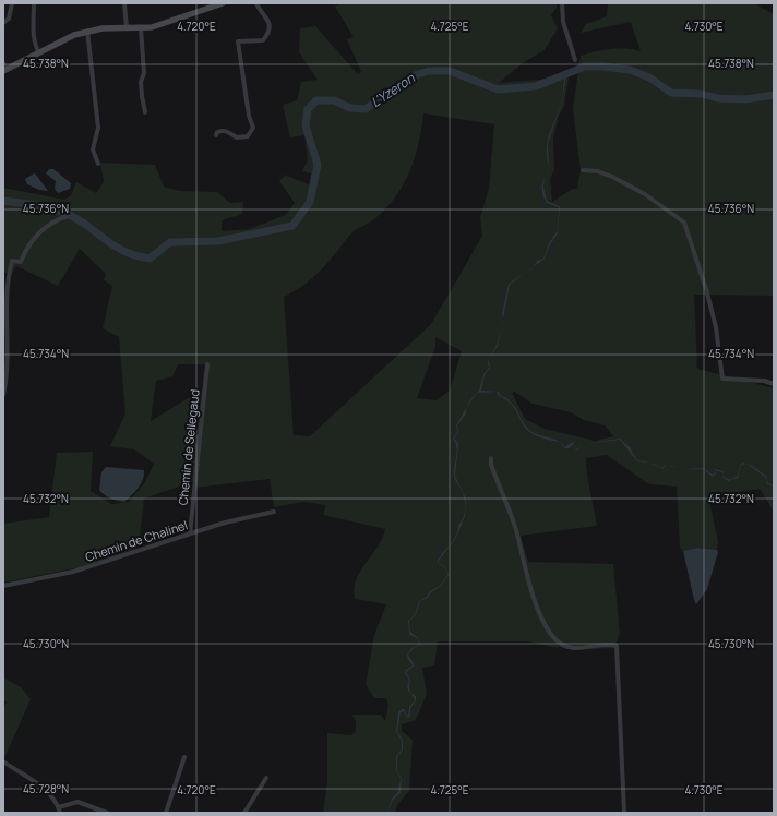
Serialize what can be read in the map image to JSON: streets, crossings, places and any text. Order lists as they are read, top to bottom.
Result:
{
  "streets": {
    "street": ["Chemin de Sellegaud", "Chemin de Chalinel"]
  },
  "crossings": [
    ["Chemin de Sellegaud", "Chemin de Chalinel"]
  ],
  "water": ["L'Yzeron"],
  "coordinates": [
    "4.720°E",
    "4.725°E",
    "4.730°E",
    "45.738°N",
    "45.736°N",
    "45.734°N",
    "45.732°N",
    "45.730°N",
    "45.728°N"
  ]
}
